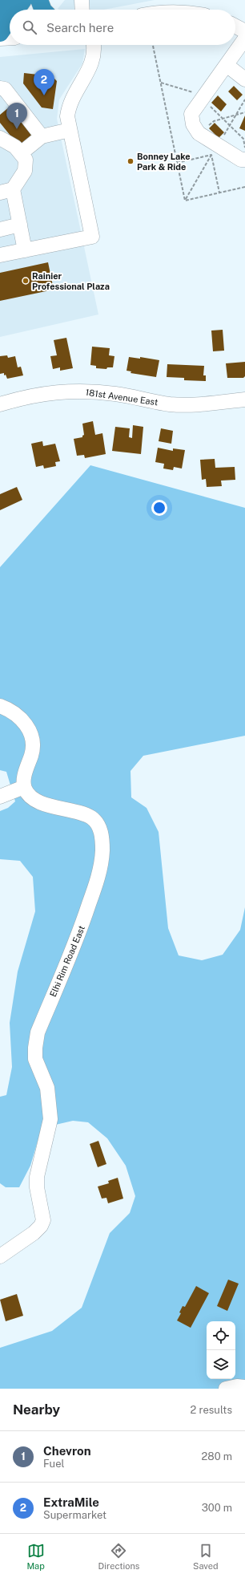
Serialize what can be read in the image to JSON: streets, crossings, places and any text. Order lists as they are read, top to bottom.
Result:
{
  "streets": {
    "street": ["181st Avenue East", "Elhi Rim Road East"]
  },
  "places": ["Bonney Lake Park & Ride", "Rainier Professional Plaza"],
  "page": {
    "search": "Search here",
    "pins": ["2", "1"],
    "heading": ["Nearby", "2 results"],
    "list": [
      {
        "mark": "1",
        "name": "Chevron",
        "note": "Fuel",
        "value": "280 m"
      },
      {
        "mark": "2",
        "name": "ExtraMile",
        "note": "Supermarket",
        "value": "300 m"
      }
    ],
    "nav": ["Map", "Directions", "Saved"]
  }
}
